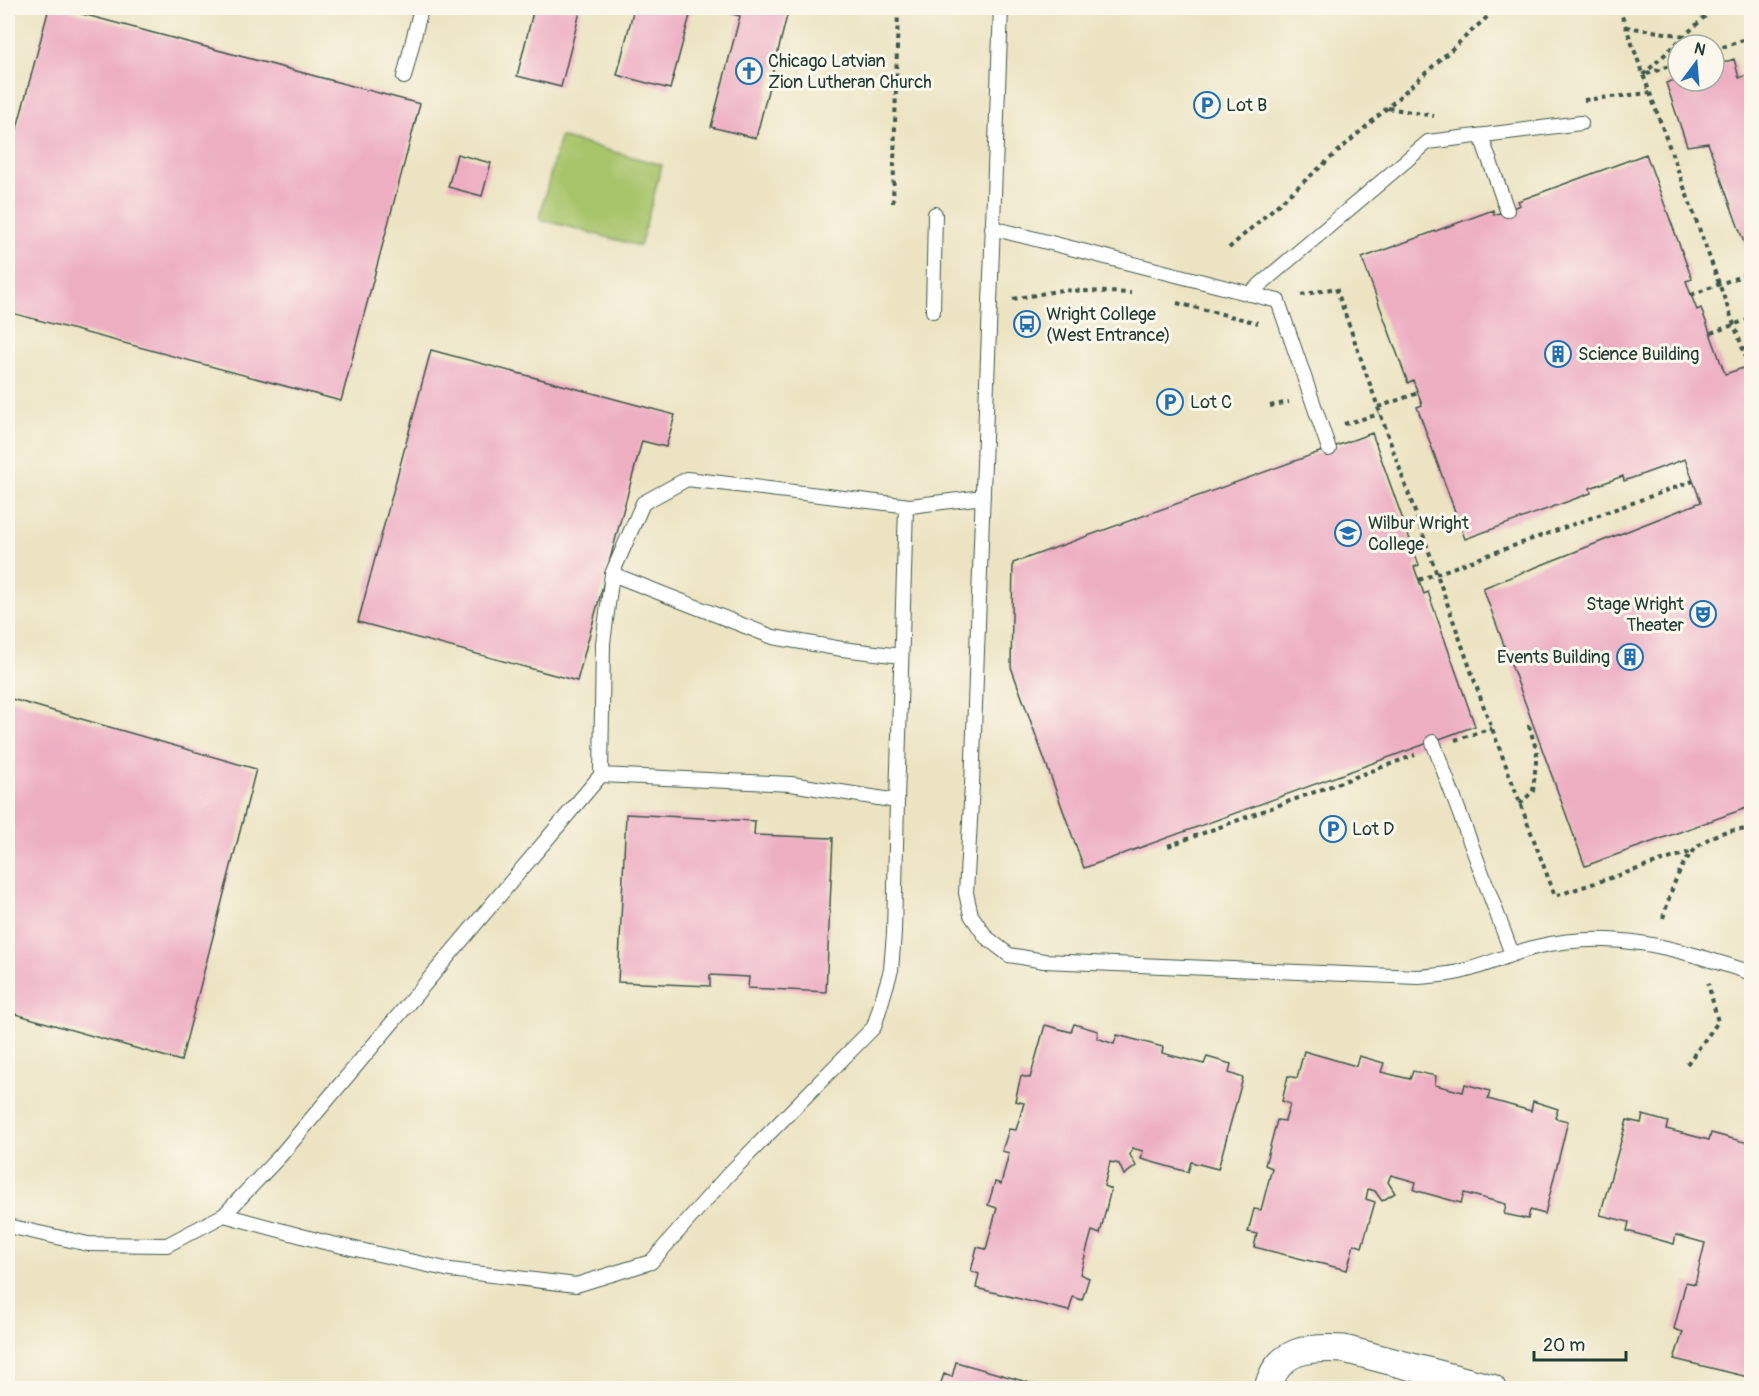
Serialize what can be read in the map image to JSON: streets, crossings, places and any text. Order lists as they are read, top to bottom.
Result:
{
  "places": {
    "church": ["Chicago Latvian Zion Lutheran Church"],
    "parking": ["Lot B", "Lot C", "Lot D"],
    "bus stop": ["Wright College (West Entrance)"],
    "building": ["Science Building", "Events Building"],
    "school or university": ["Wilbur Wright College"],
    "theatre": ["Stage Wright Theater"]
  },
  "scale_bar": "20 m",
  "north": "top"
}
